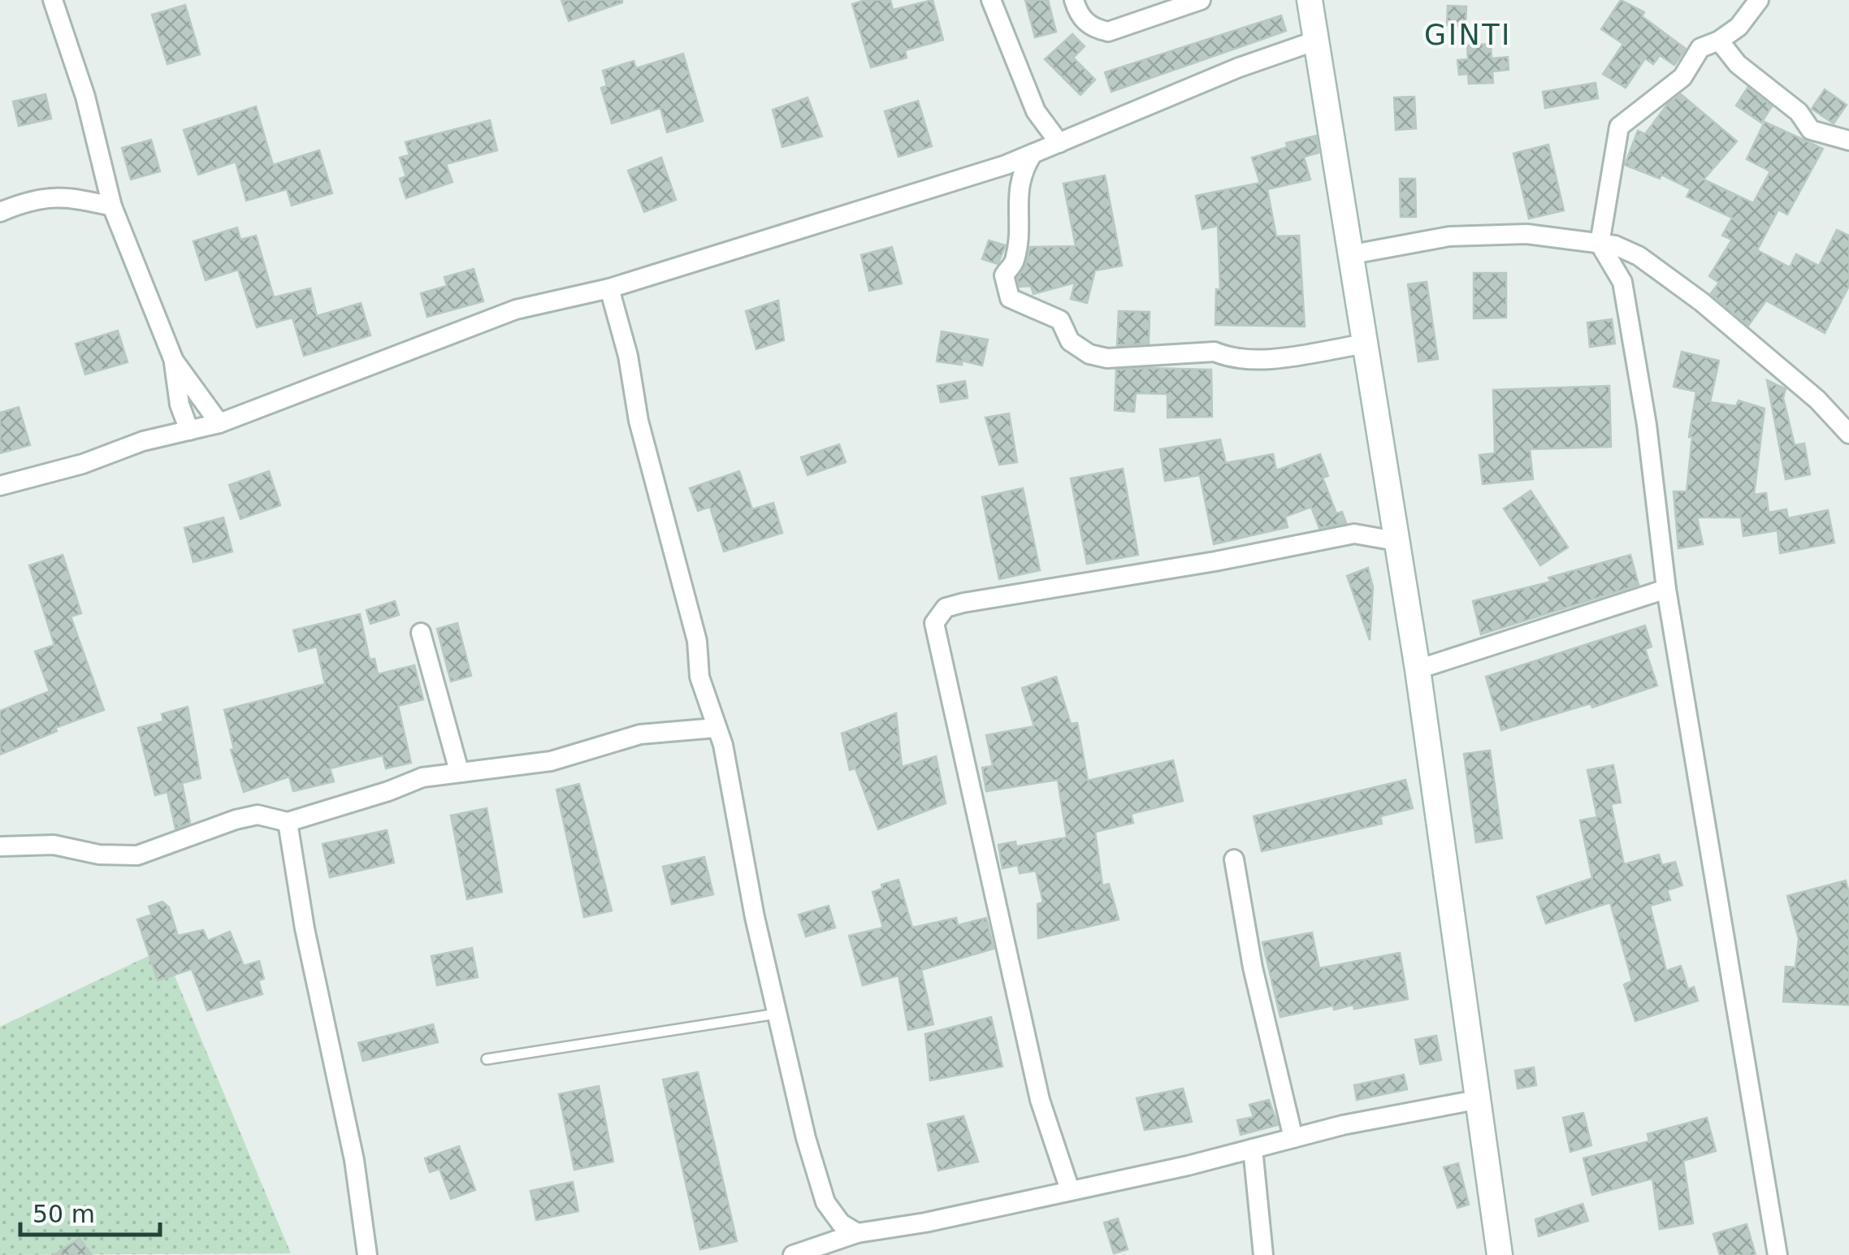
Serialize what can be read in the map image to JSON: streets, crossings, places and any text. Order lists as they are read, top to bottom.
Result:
{
  "districts": ["GINTI"],
  "scale_bar": "50 m"
}
